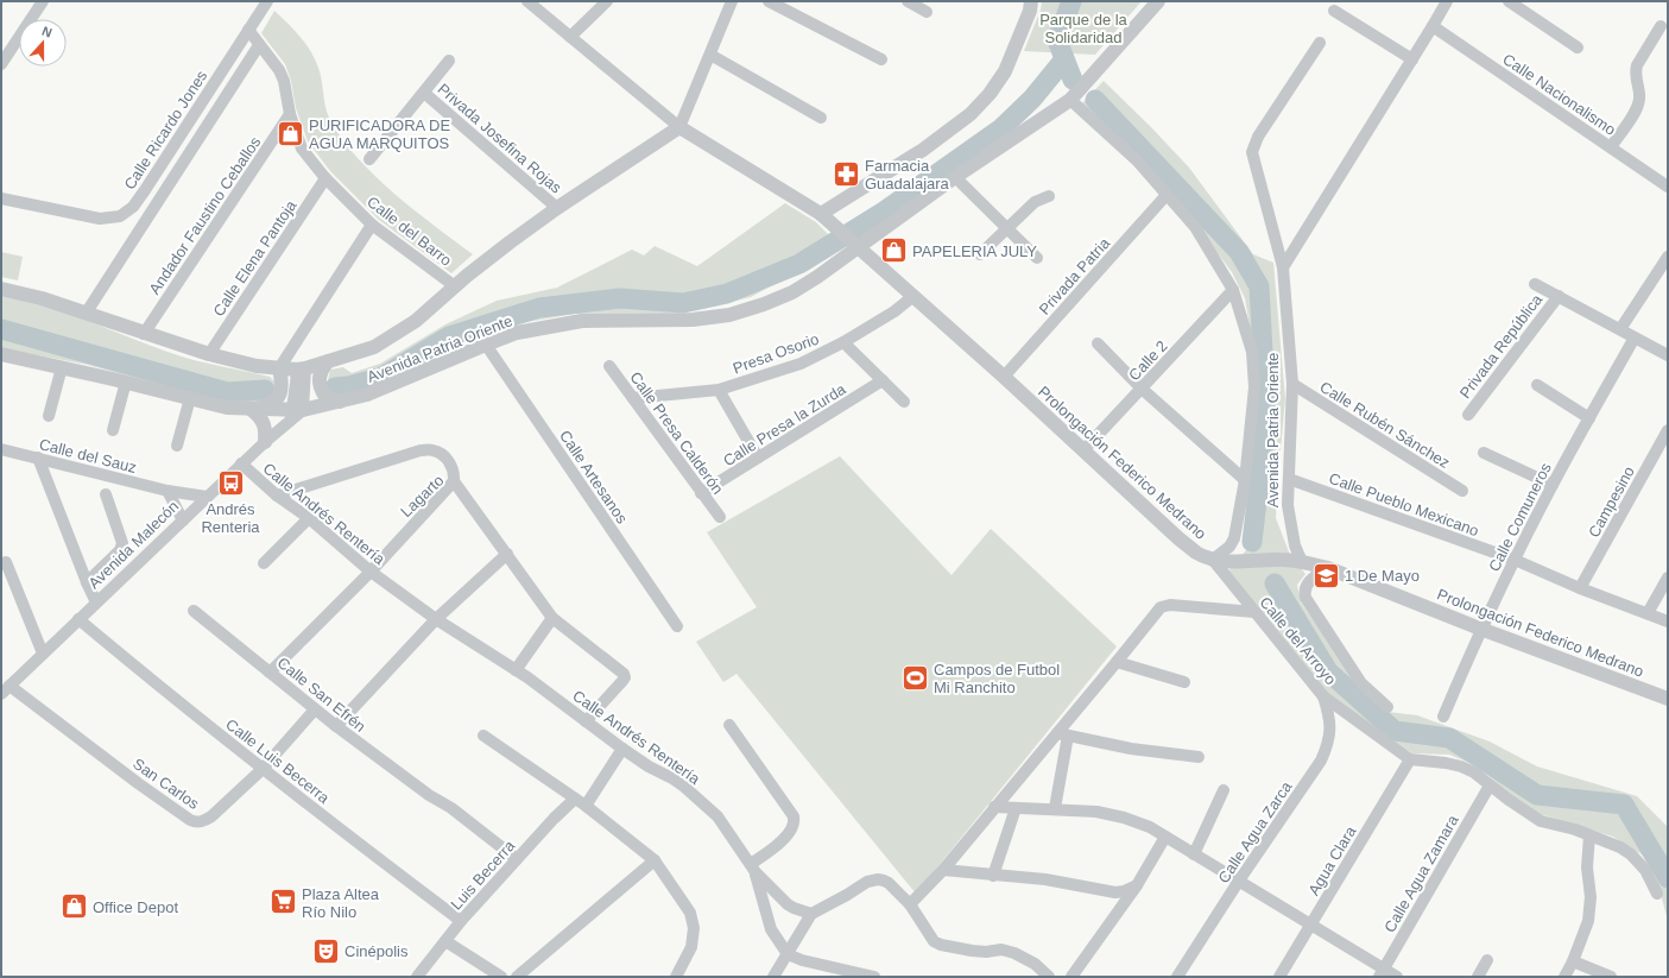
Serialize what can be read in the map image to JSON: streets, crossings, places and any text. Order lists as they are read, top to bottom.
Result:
{
  "streets": {
    "street": [
      "Calle Nacionalismo",
      "Calle Ricardo Jones",
      "Privada Josefina Rojas",
      "Andador Faustino Ceballos",
      "Calle del Barro",
      "Calle Elena Pantoja",
      "Privada Patria",
      "Privada República",
      "Avenida Patria Oriente",
      "Presa Osorio",
      "Calle 2",
      "Calle Presa la Zurda",
      "Calle Rubén Sánchez",
      "Calle Presa Calderón",
      "Calle del Sauz",
      "Prolongación Federico Medrano",
      "Calle Artesanos",
      "Lagarto",
      "Campesino",
      "Calle Pueblo Mexicano",
      "Calle Andrés Rentería",
      "Calle Comuneros",
      "Avenida Malecón",
      "Calle del Arroyo",
      "Calle San Efrén",
      "Calle Luis Becerra",
      "San Carlos",
      "Calle Agua Zarca",
      "Agua Clara",
      "Calle Agua Zamara",
      "Luis Becerra"
    ]
  },
  "crossings": [
    ["Calle Ricardo Jones", "Calle del Barro"],
    ["Privada Josefina Rojas", "Avenida Patria Oriente"],
    ["Andador Faustino Ceballos", "Calle del Barro"],
    ["Andador Faustino Ceballos", "Avenida Patria Oriente"],
    ["Calle del Barro", "Calle Elena Pantoja"],
    ["Calle del Barro", "Avenida Patria Oriente"],
    ["Calle Elena Pantoja", "Avenida Patria Oriente"],
    ["Privada Patria", "Prolongación Federico Medrano"],
    ["Avenida Patria Oriente", "Calle Rubén Sánchez"],
    ["Avenida Patria Oriente", "Prolongación Federico Medrano"],
    ["Avenida Patria Oriente", "Calle Artesanos"],
    ["Avenida Patria Oriente", "Calle Pueblo Mexicano"],
    ["Avenida Patria Oriente", "Avenida Malecón"],
    ["Presa Osorio", "Calle Presa Calderón"],
    ["Presa Osorio", "Prolongación Federico Medrano"],
    ["Calle 2", "Prolongación Federico Medrano"],
    ["Calle Presa la Zurda", "Calle Presa Calderón"],
    ["Calle del Sauz", "Avenida Malecón"],
    ["Prolongación Federico Medrano", "Calle Comuneros"],
    ["Prolongación Federico Medrano", "Calle del Arroyo"],
    ["Lagarto", "Calle Andrés Rentería"],
    ["Lagarto", "Calle San Efrén"],
    ["Campesino", "Calle Pueblo Mexicano"],
    ["Calle Pueblo Mexicano", "Calle Comuneros"],
    ["Calle Andrés Rentería", "Avenida Malecón"],
    ["Avenida Malecón", "Calle Luis Becerra"],
    ["Avenida Malecón", "San Carlos"],
    ["Calle del Arroyo", "Calle Agua Zarca"],
    ["Calle del Arroyo", "Agua Clara"],
    ["Calle San Efrén", "San Carlos"],
    ["Calle San Efrén", "Luis Becerra"],
    ["Calle Luis Becerra", "San Carlos"],
    ["Calle Luis Becerra", "Luis Becerra"]
  ],
  "parks": ["Parque de la Solidaridad"],
  "places": {
    "shop": ["PURIFICADORA DE AGUA MARQUITOS", "PAPELERIA JULY", "Office Depot"],
    "pharmacy": ["Farmacia Guadalajara"],
    "bus stop": ["Andrés Renteria"],
    "school or university": ["1 De Mayo"],
    "sports": ["Campos de Futbol Mi Ranchito"],
    "supermarket": ["Plaza Altea Río Nilo"],
    "theatre": ["Cinépolis"]
  },
  "north": "top"
}
